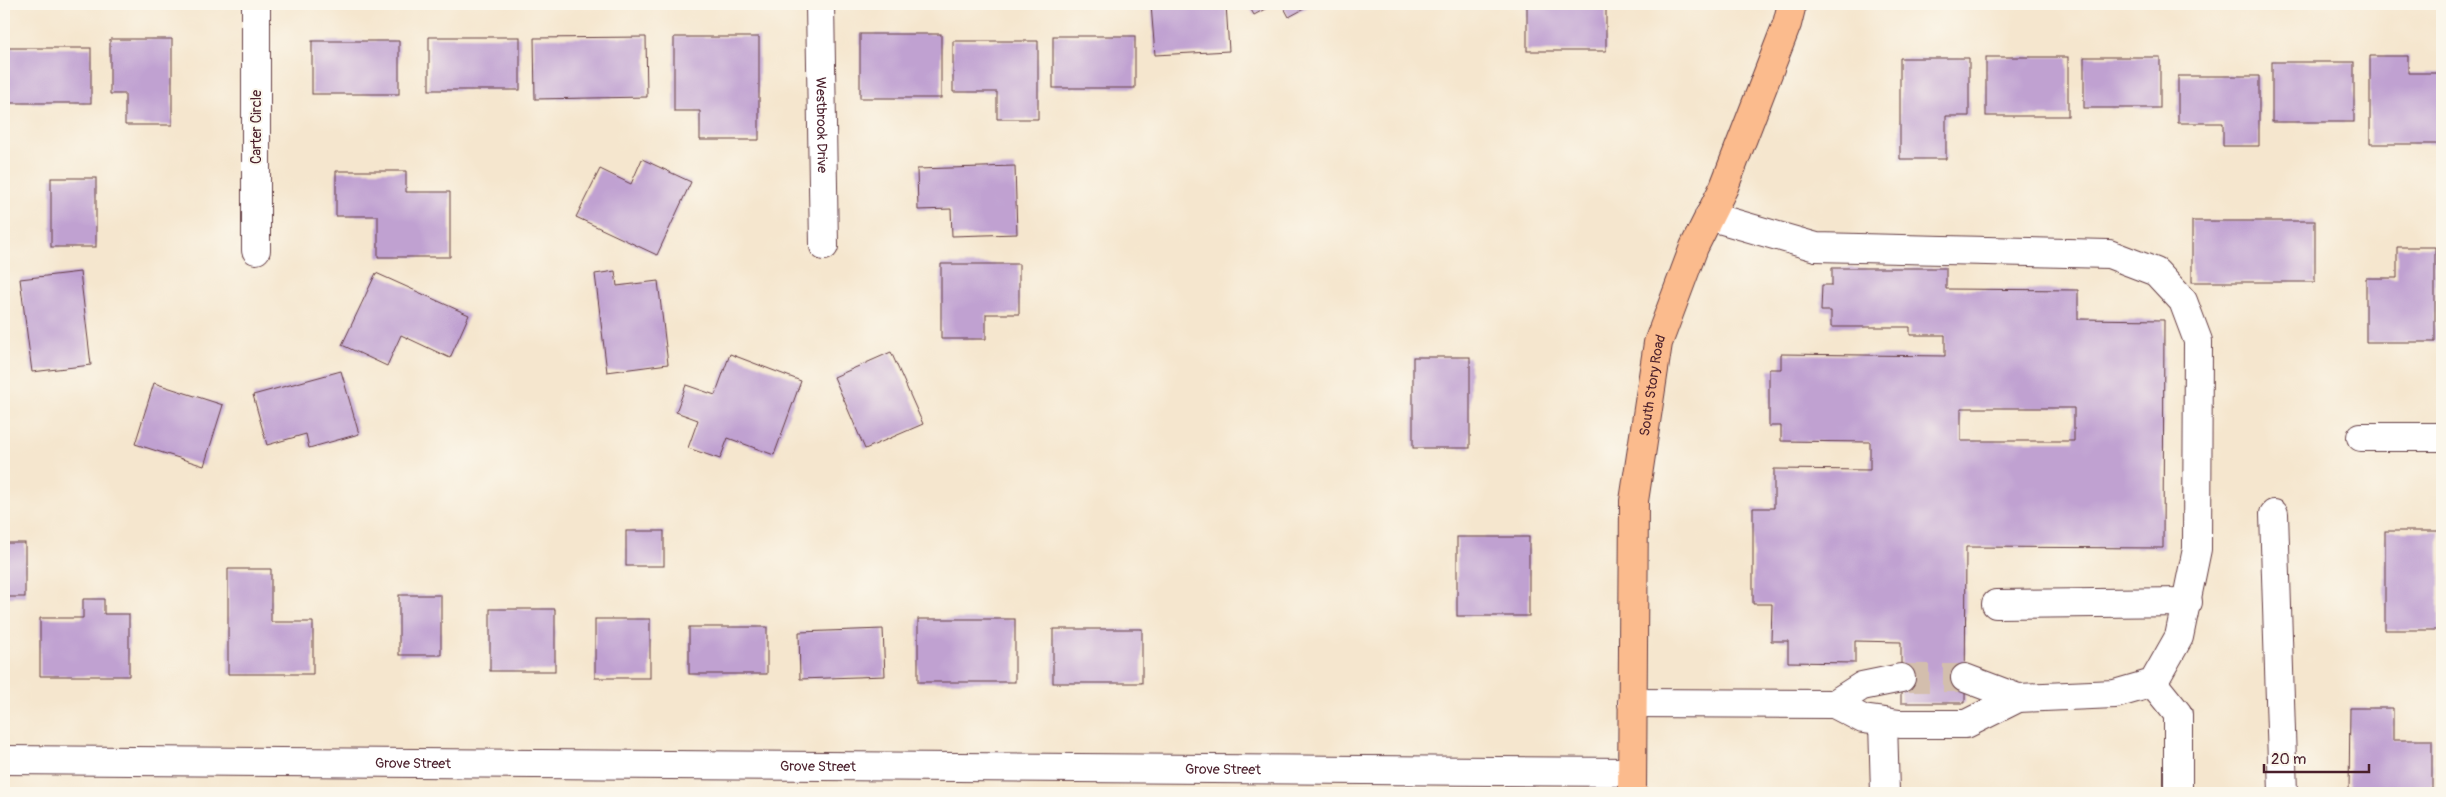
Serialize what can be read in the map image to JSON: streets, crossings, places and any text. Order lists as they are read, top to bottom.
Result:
{
  "streets": {
    "main road": ["South Story Road"],
    "street": ["Westbrook Drive", "Carter Circle", "Grove Street"]
  },
  "crossings": [
    ["South Story Road", "Grove Street"]
  ],
  "scale_bar": "20 m"
}
